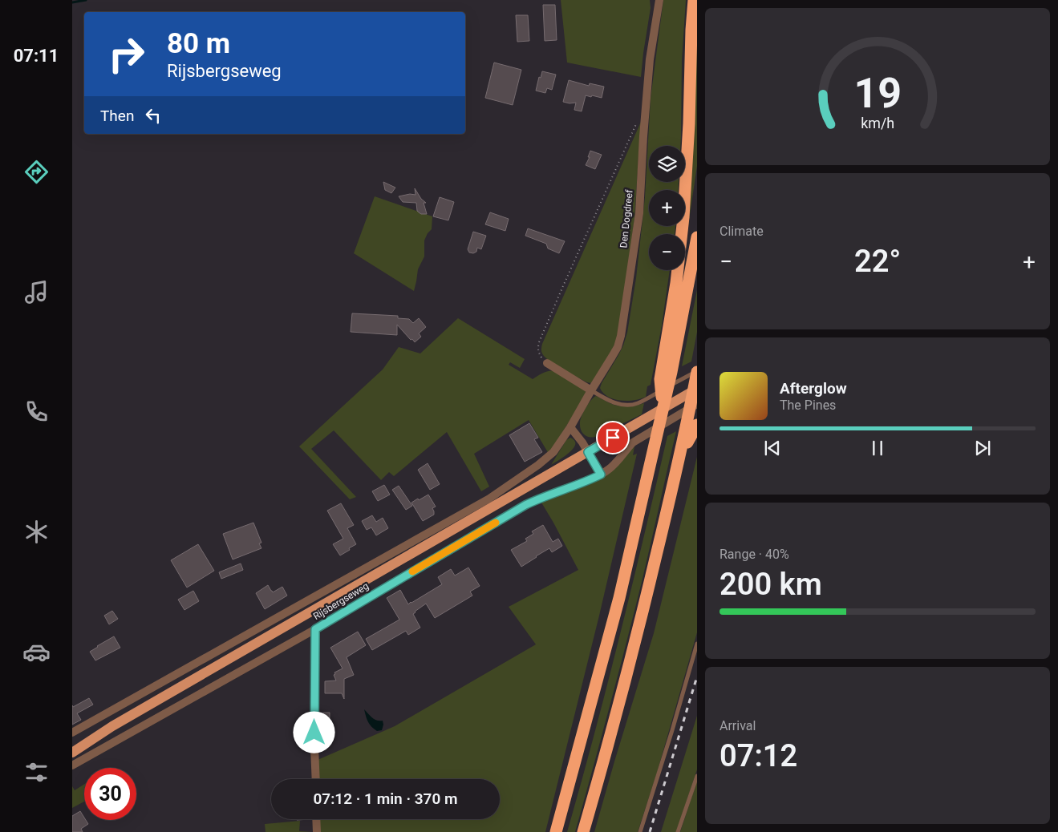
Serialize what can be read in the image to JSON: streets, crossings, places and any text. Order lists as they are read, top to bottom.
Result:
{
  "streets": {
    "main road": ["Rijsbergseweg"],
    "street": ["Den Dogdreef"]
  },
  "crossings": [
    ["Den Dogdreef", "Rijsbergseweg"]
  ],
  "page": {
    "tabs": "07:11",
    "turn": ["80 m", "Rijsbergseweg"],
    "then": "Then",
    "map_buttons": ["+", "−"],
    "tile": [
      "Climate",
      ["Range · 40%", "200 km"],
      ["Arrival", "07:12"]
    ],
    "heat": ["−", "22°", "+"],
    "song": ["Afterglow", "The Pines"],
    "limit": "30",
    "trip": "07:12 · 1 min · 370 m",
    "gauge": ["19", "km/h"]
  }
}
